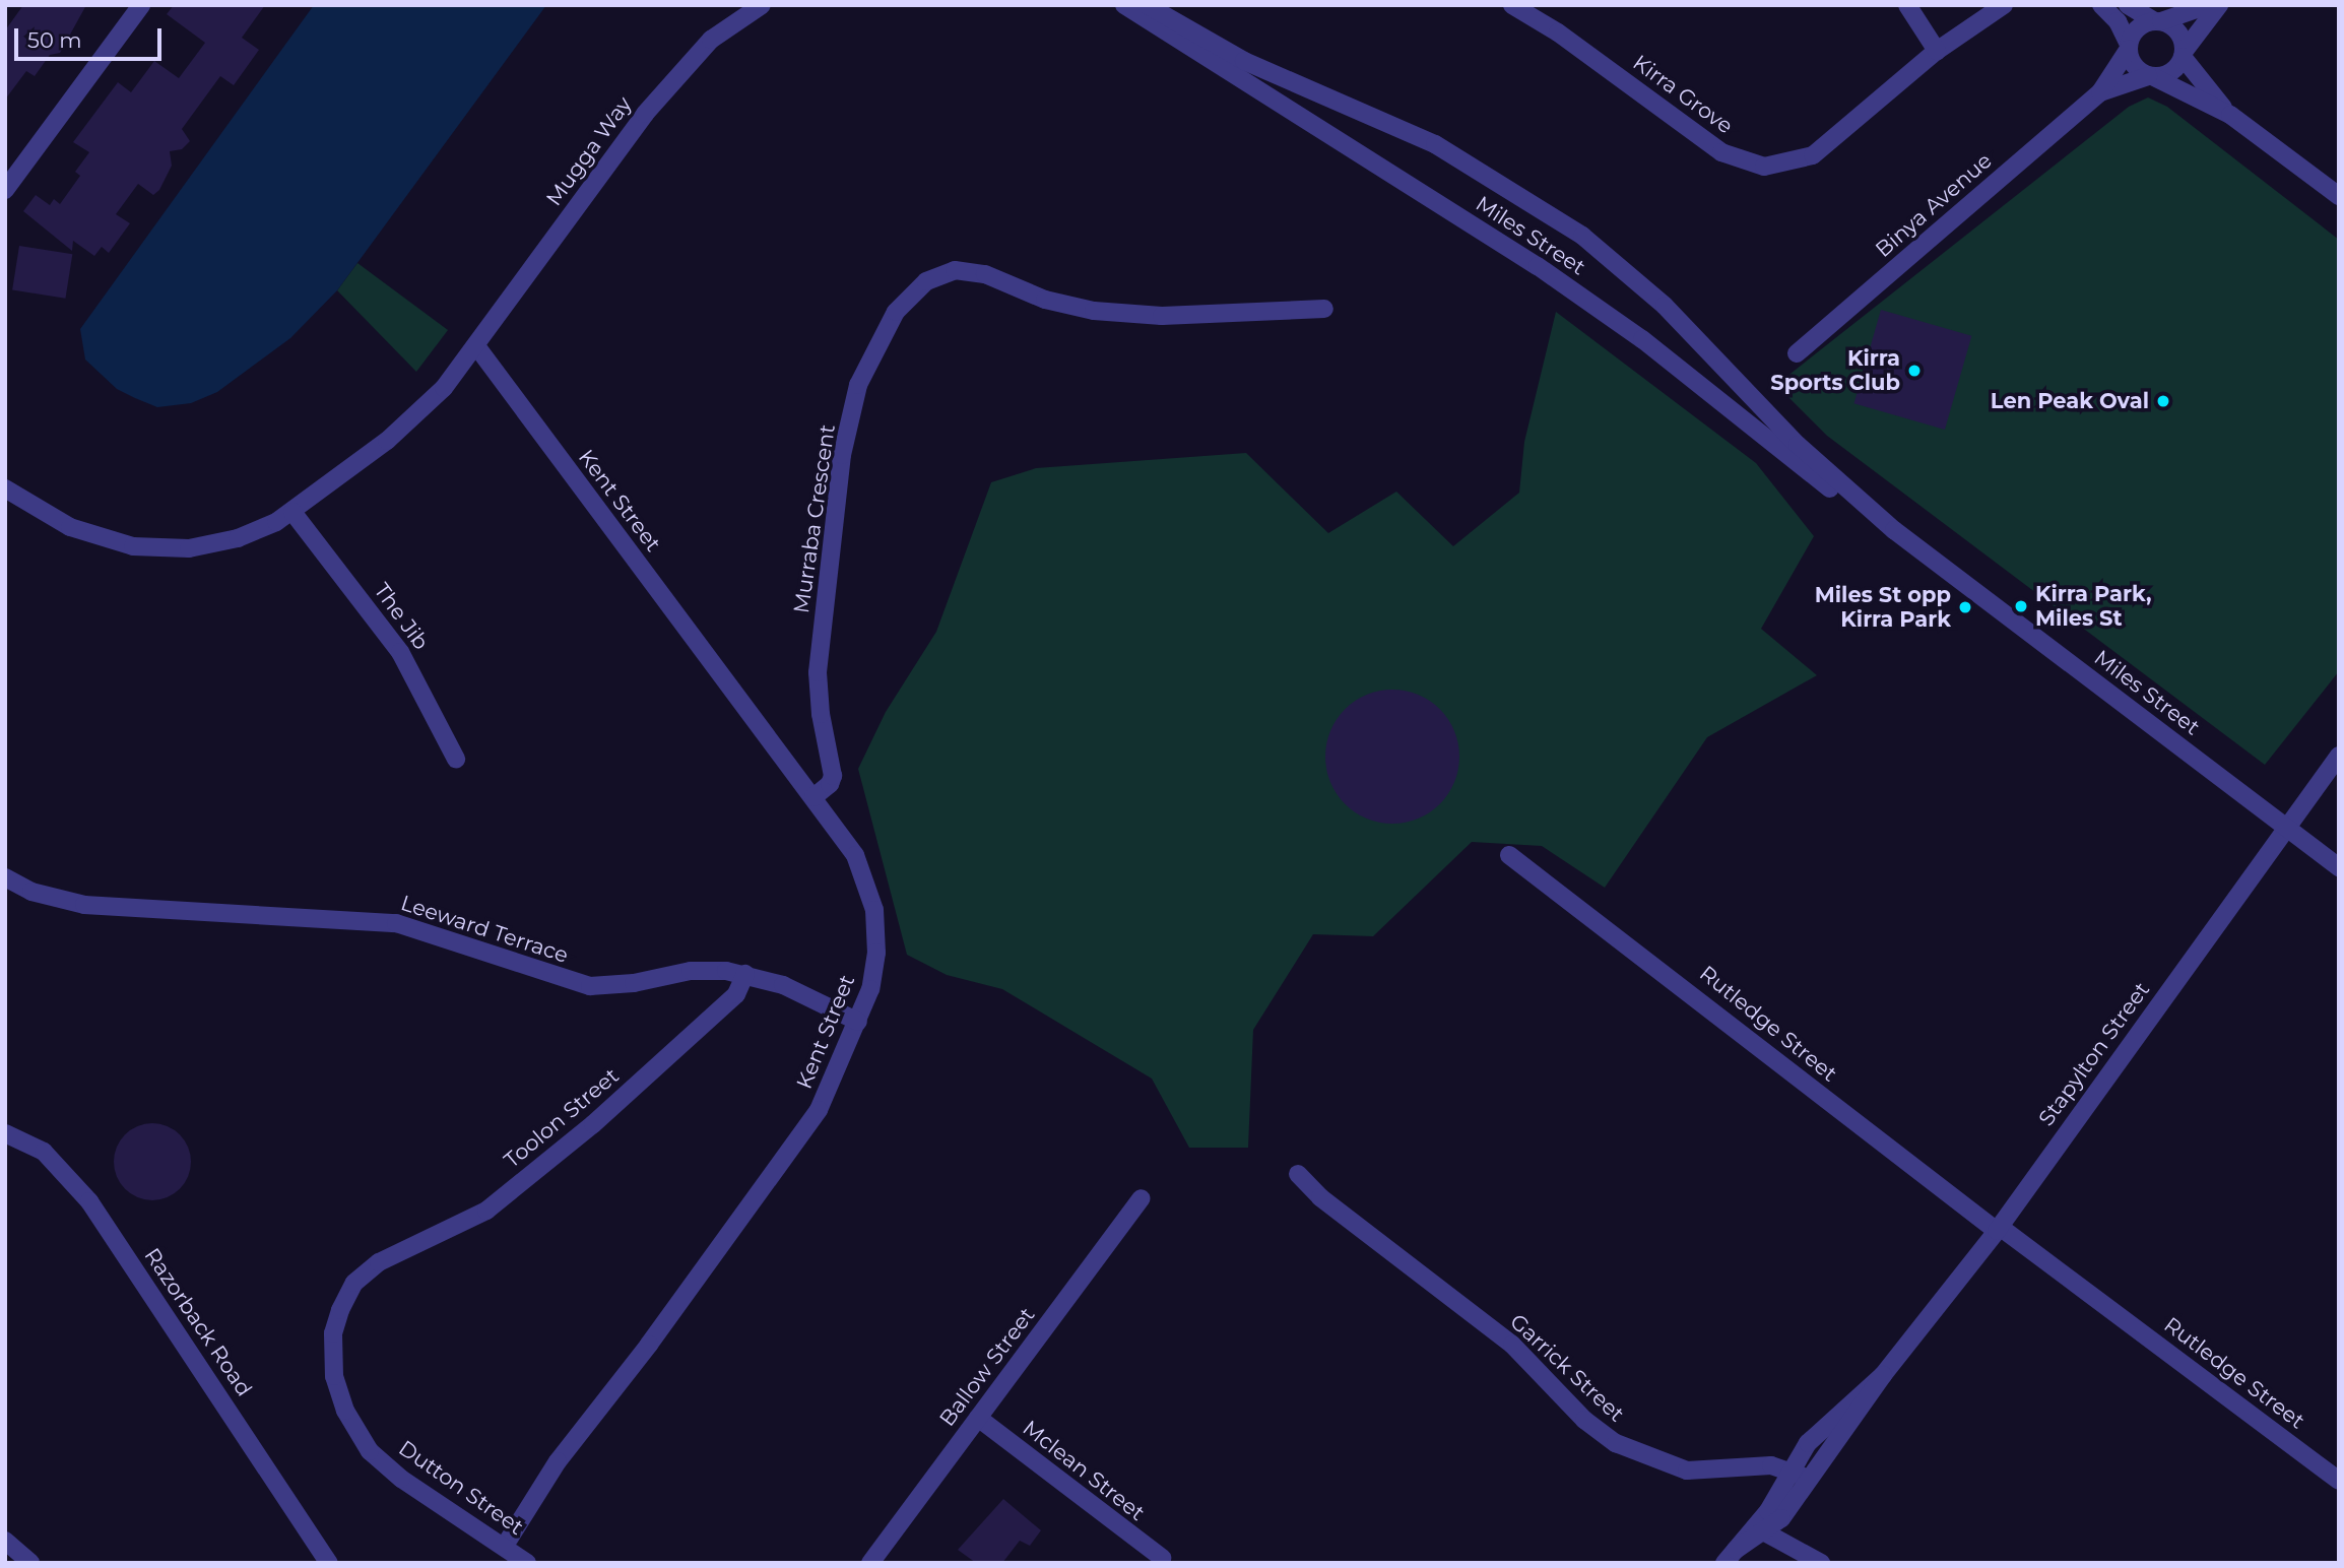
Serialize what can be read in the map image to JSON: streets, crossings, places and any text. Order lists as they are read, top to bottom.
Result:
{
  "streets": {
    "street": [
      "Kirra Grove",
      "Mugga Way",
      "Binya Avenue",
      "Miles Street",
      "Kent Street",
      "Murraba Crescent",
      "The Jib",
      "Leeward Terrace",
      "Rutledge Street",
      "Stapylton Street",
      "Toolon Street",
      "Razorback Road",
      "Ballow Street",
      "Garrick Street",
      "Mclean Street",
      "Dutton Street"
    ]
  },
  "crossings": [
    ["Mugga Way", "Kent Street"],
    ["Mugga Way", "The Jib"],
    ["Miles Street", "Stapylton Street"],
    ["Kent Street", "Murraba Crescent"],
    ["Kent Street", "Leeward Terrace"],
    ["Kent Street", "Dutton Street"],
    ["Leeward Terrace", "Toolon Street"],
    ["Rutledge Street", "Stapylton Street"],
    ["Stapylton Street", "Garrick Street"],
    ["Toolon Street", "Dutton Street"],
    ["Ballow Street", "Mclean Street"]
  ],
  "places": [
    "Kirra Sports Club",
    "Len Peak Oval",
    "Kirra Park, Miles St",
    "Miles St opp Kirra Park"
  ],
  "scale_bar": "50 m"
}
